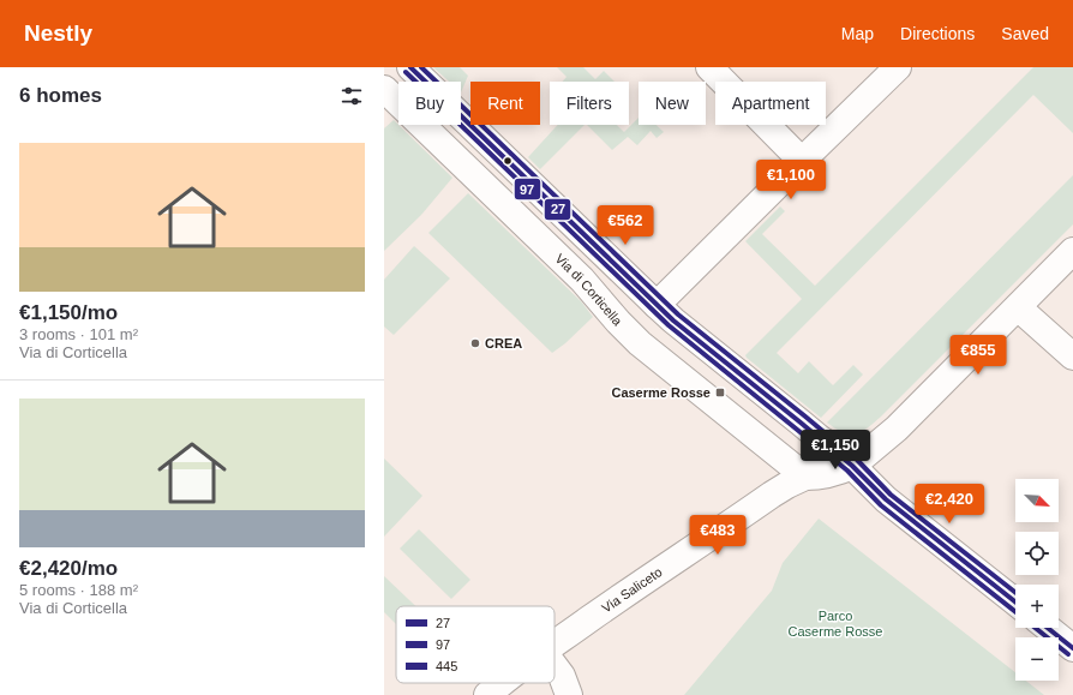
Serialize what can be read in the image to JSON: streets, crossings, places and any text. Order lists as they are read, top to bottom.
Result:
{
  "streets": {
    "main road": ["Via di Corticella", "Via Saliceto"]
  },
  "crossings": [
    ["Via di Corticella", "Via Saliceto"]
  ],
  "parks": ["Parco Caserme Rosse"],
  "places": {
    "other": ["CREA"],
    "transit": ["Caserme Rosse"]
  },
  "lines": ["transit line 27", "transit line 445", "transit line 97"],
  "legend": ["27", "97", "445"],
  "north": "bottom right",
  "page": {
    "header": "Nestly",
    "nav": ["Map", "Directions", "Saved"],
    "heading": "6 homes",
    "chip": [
      "Buy",
      "Rent",
      "Filters",
      "New",
      "Apartment"
    ],
    "list": [
      {
        "name": "€1,150/mo",
        "note": "3 rooms · 101 m² · Via di Corticella"
      },
      {
        "name": "€2,420/mo",
        "note": "5 rooms · 188 m² · Via di Corticella"
      }
    ],
    "price": [
      "€1,100",
      "€562",
      "€855",
      "€1,150",
      "€2,420",
      "€483"
    ],
    "map_buttons": ["+", "−"]
  }
}
